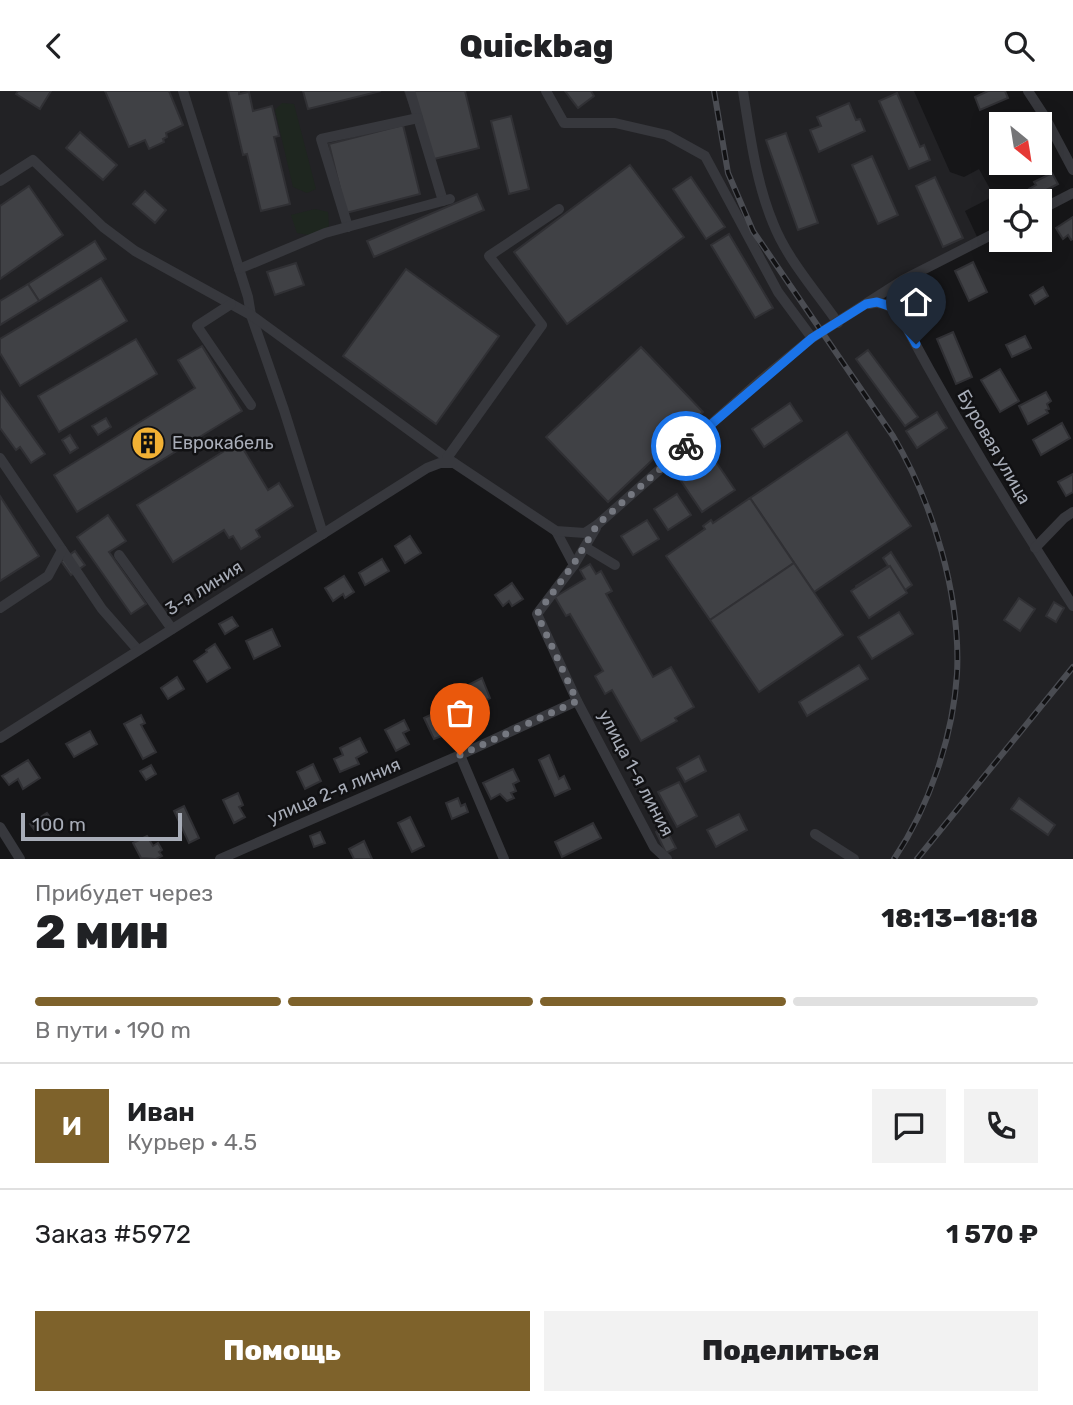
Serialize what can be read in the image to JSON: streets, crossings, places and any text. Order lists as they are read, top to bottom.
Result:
{
  "streets": {
    "street": [
      "Буровая улица",
      "3-я линия",
      "улица 1-я линия",
      "улица 2-я линия"
    ]
  },
  "crossings": [
    ["улица 1-я линия", "улица 2-я линия"]
  ],
  "places": {
    "building": ["Еврокабель"]
  },
  "scale_bar": "100 m",
  "north": "bottom right",
  "page": {
    "header": "Quickbag",
    "scale": "100 m",
    "heading": ["2 мин", "Прибудет через", "18:13–18:18"],
    "panel": [
      "Иван",
      "Курьер · 4.5",
      "Заказ #5972",
      "1 570 ₽"
    ],
    "bar": "В пути · 190 m",
    "round": "И",
    "buttons": ["Помощь", "Поделиться"]
  }
}
